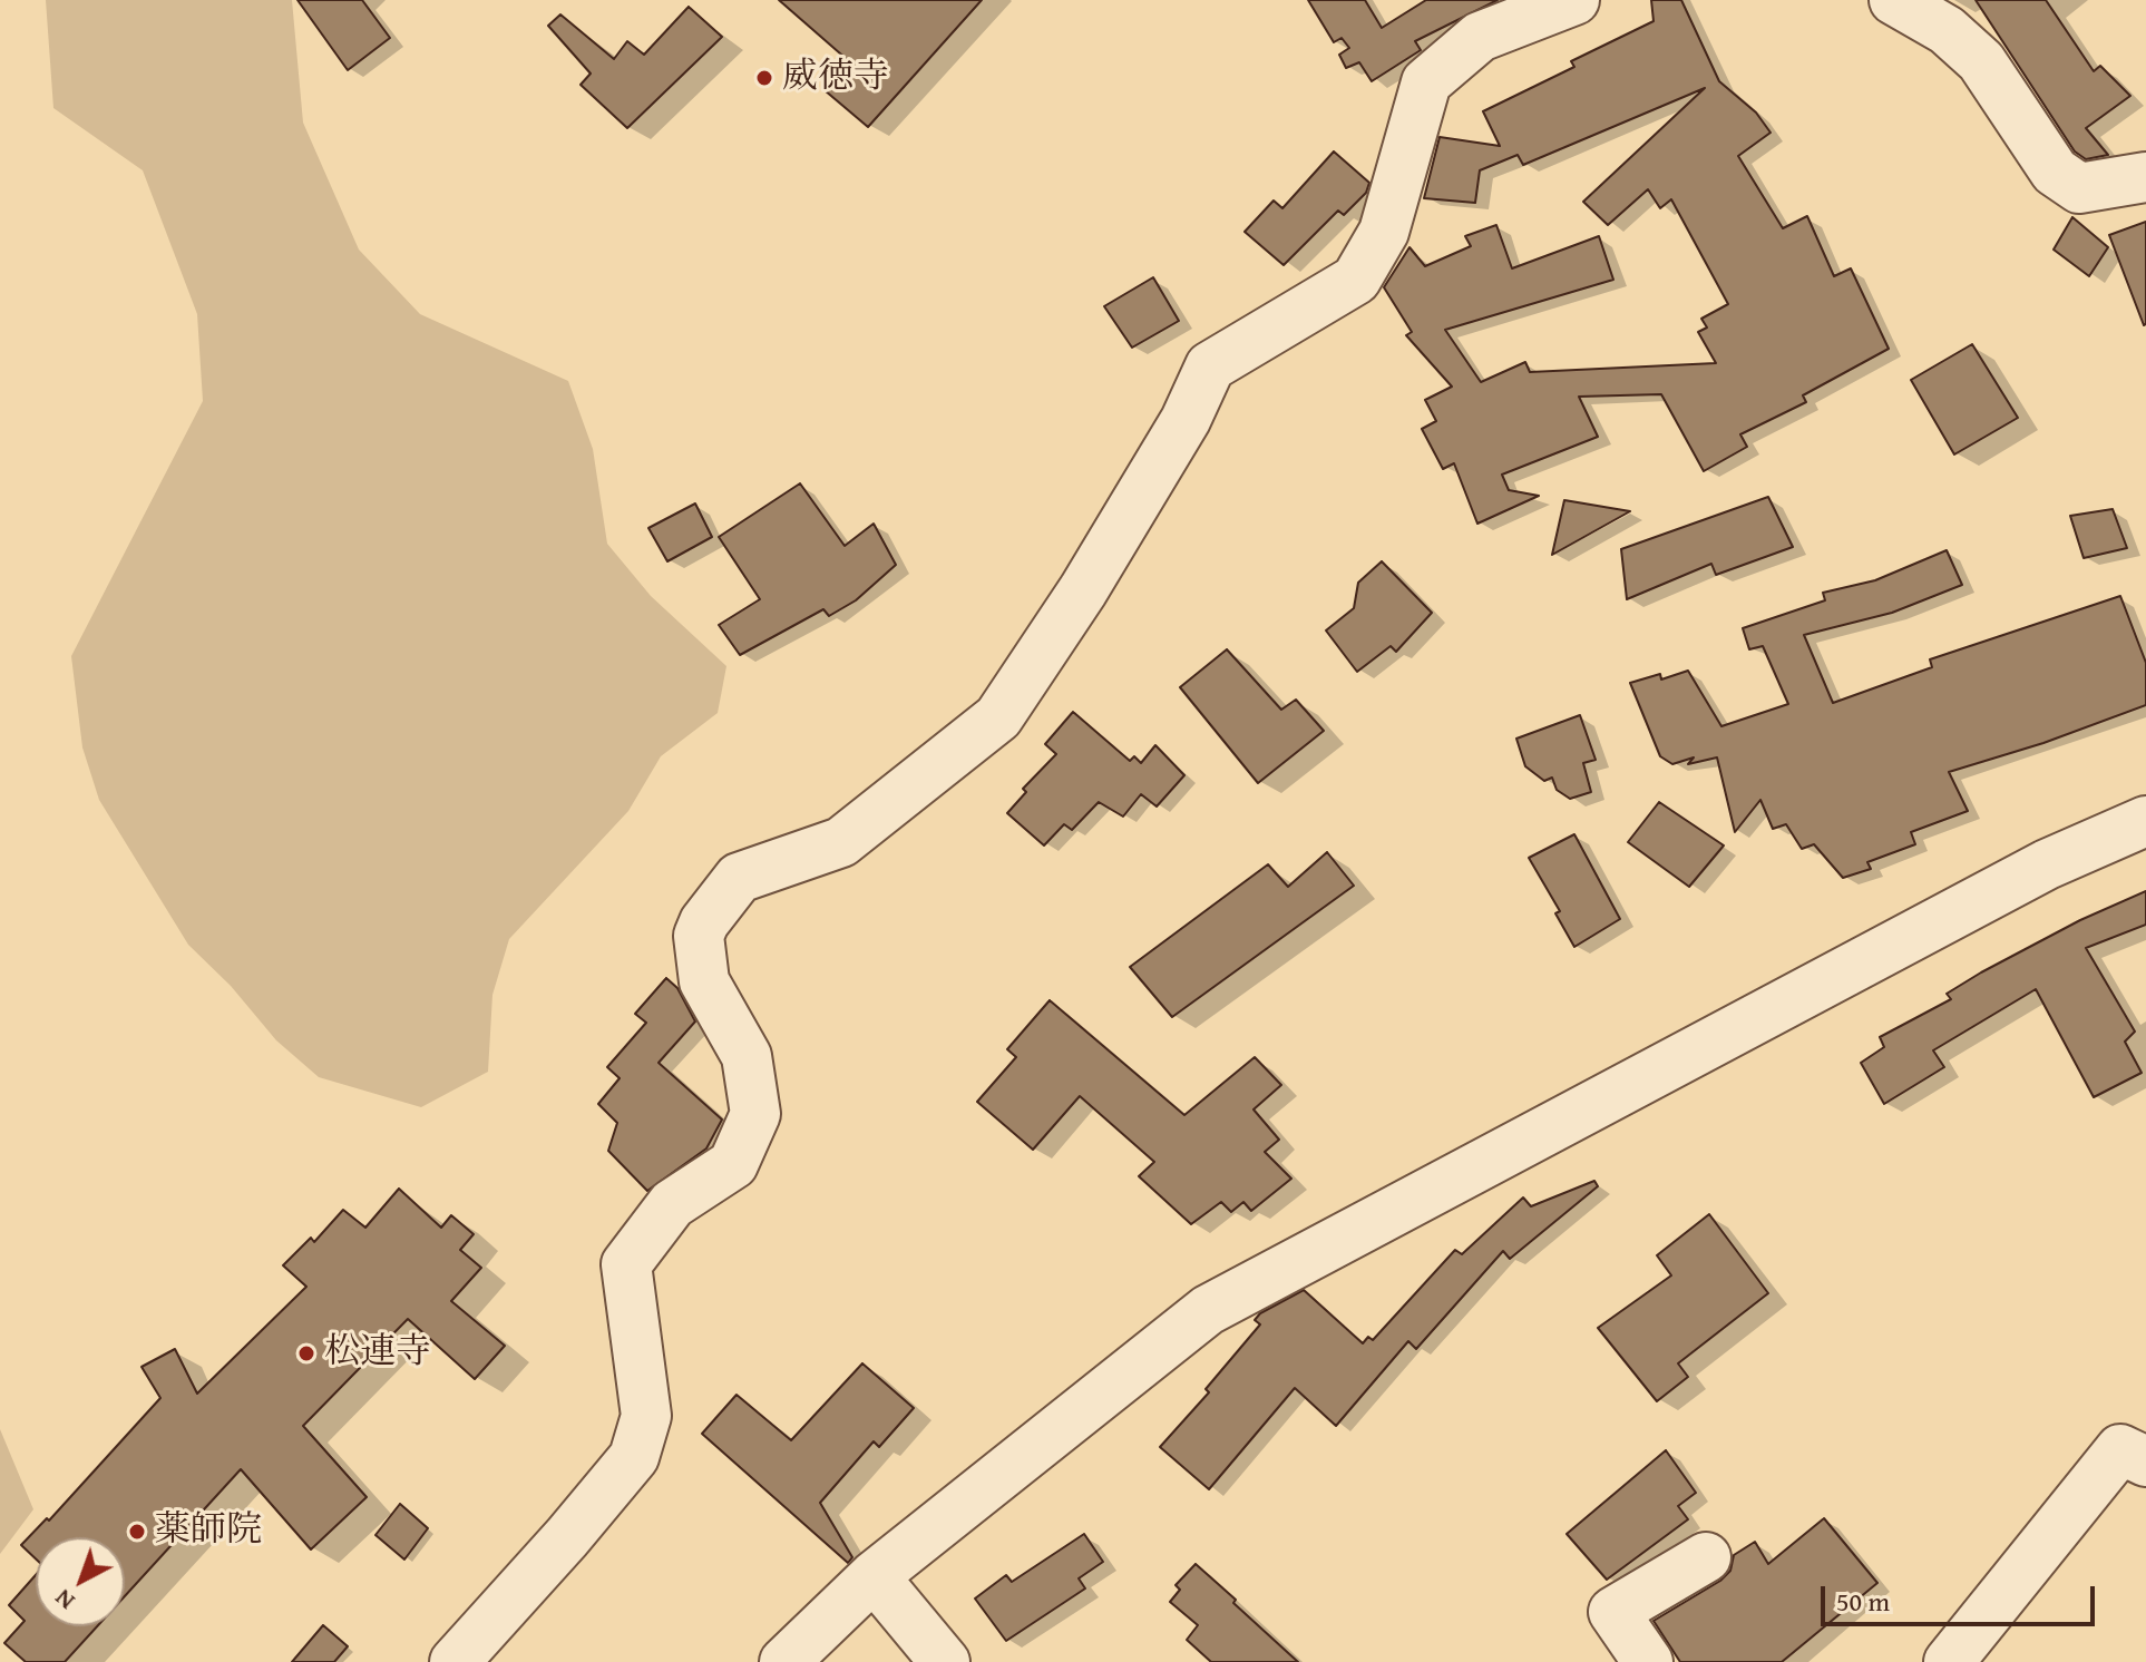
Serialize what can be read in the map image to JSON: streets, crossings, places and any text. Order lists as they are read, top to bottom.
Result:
{
  "places": ["威徳寺", "松連寺", "薬師院"],
  "scale_bar": "50 m",
  "north": "bottom left"
}
